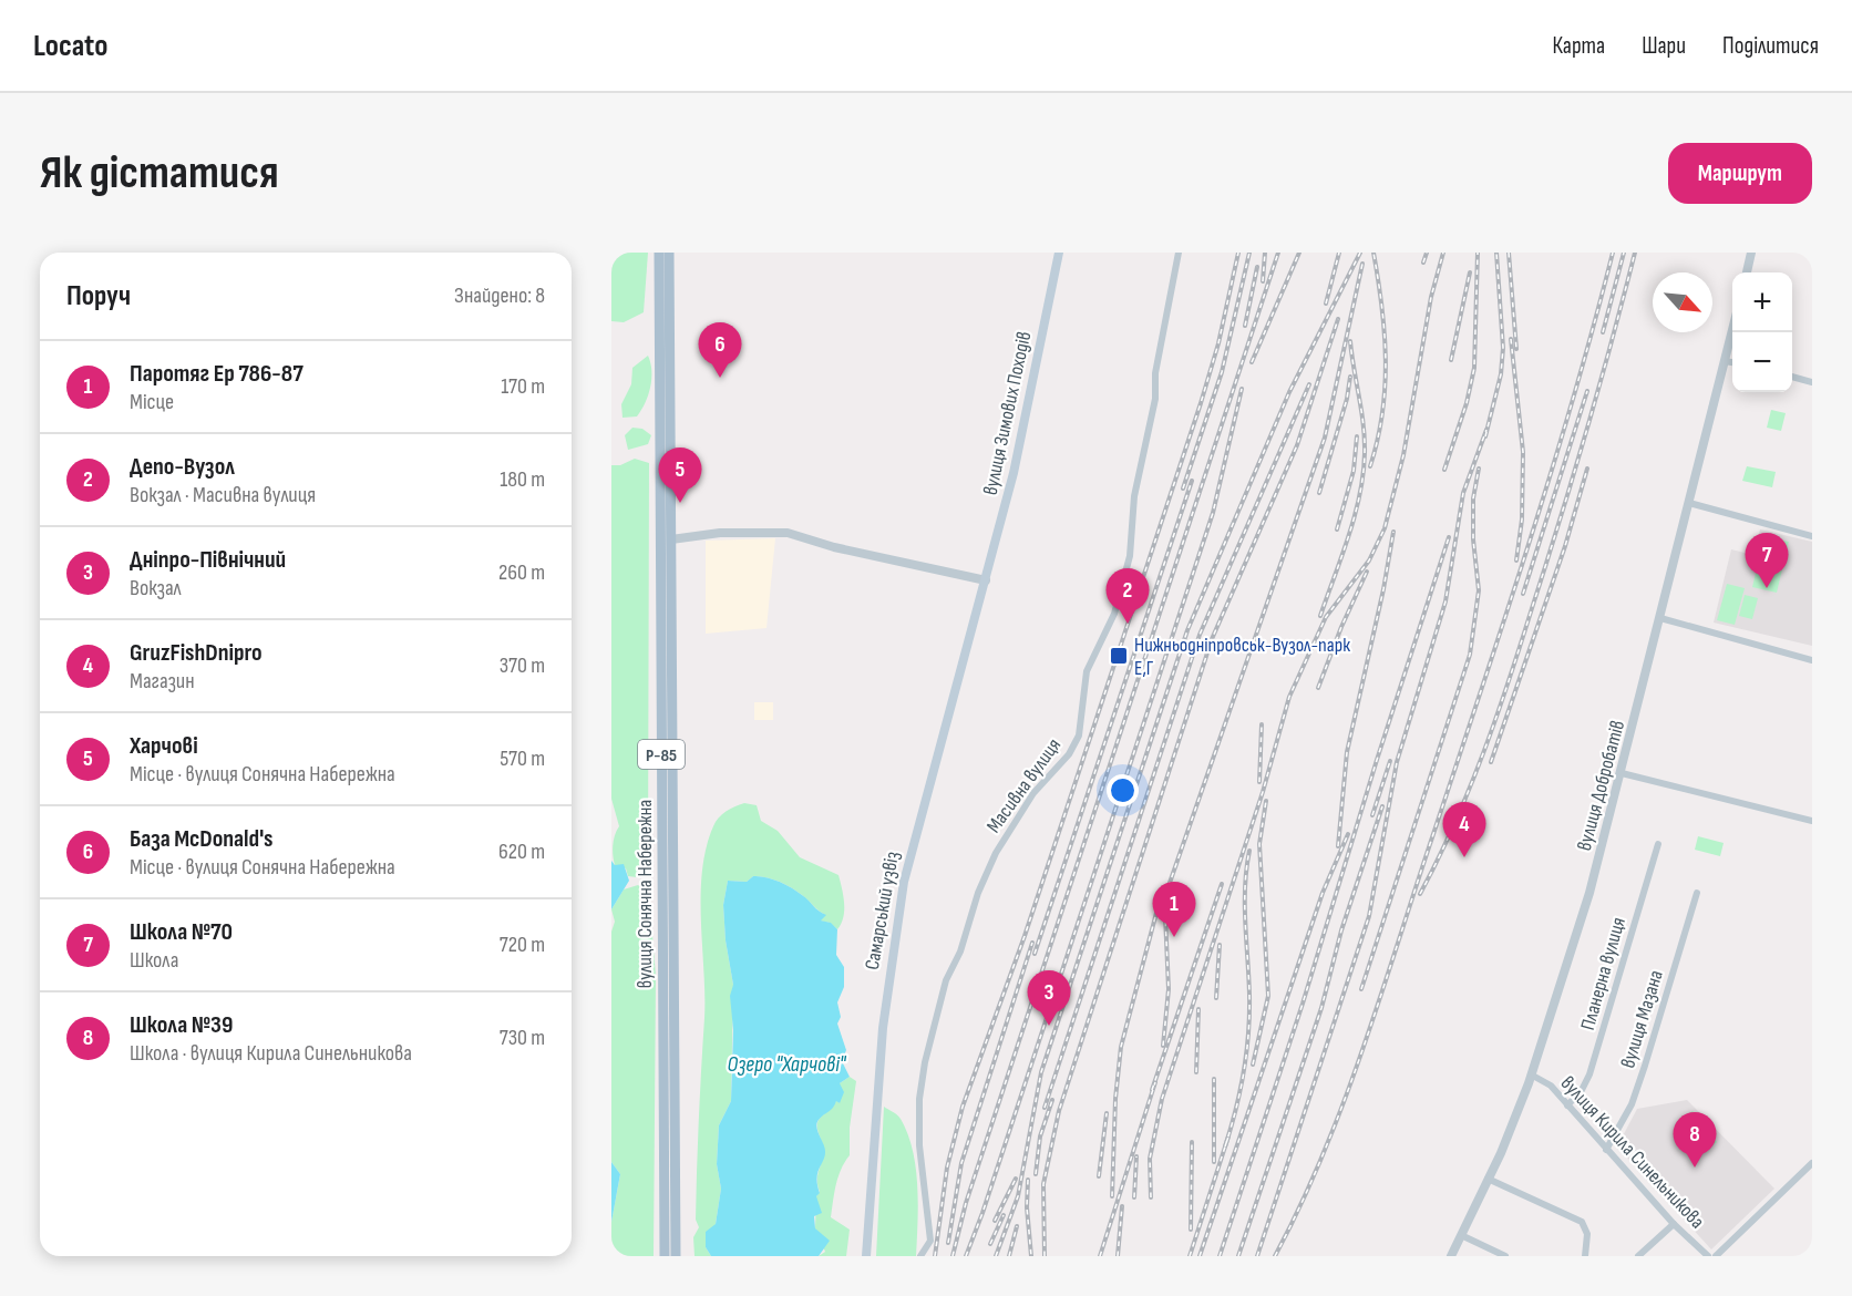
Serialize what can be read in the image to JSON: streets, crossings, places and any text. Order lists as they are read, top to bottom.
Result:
{
  "streets": {
    "main road": [
      "вулиця Зимових Походів",
      "Р-85",
      "вулиця Сонячна Набережна",
      "Самарський узвіз"
    ],
    "street": [
      "Масивна вулиця",
      "вулиця Добробатів",
      "Планерна вулиця",
      "вулиця Мазана",
      "вулиця Кирила Синельникова"
    ]
  },
  "crossings": [
    ["вулиця Зимових Походів", "Самарський узвіз"],
    ["вулиця Добробатів", "вулиця Кирила Синельникова"],
    ["Планерна вулиця", "вулиця Кирила Синельникова"],
    ["вулиця Мазана", "вулиця Кирила Синельникова"]
  ],
  "water": ["Озеро \"Харчові\""],
  "places": {
    "transit": ["Нижньодніпровськ-Вузол-парк Е,Г"]
  },
  "north": "bottom right",
  "page": {
    "header": "Locato",
    "nav": ["Карта", "Шари", "Поділитися"],
    "buttons": "Маршрут",
    "title": "Як дістатися",
    "heading": ["Поруч", "Знайдено: 8"],
    "map_buttons": ["+", "−"],
    "pins": [
      "6",
      "5",
      "7",
      "2",
      "4",
      "1",
      "3",
      "8"
    ],
    "list": [
      {
        "mark": "1",
        "name": "Паротяг Ер 786-87",
        "note": "Місце",
        "value": "170 m"
      },
      {
        "mark": "2",
        "name": "Депо-Вузол",
        "note": "Вокзал · Масивна вулиця",
        "value": "180 m"
      },
      {
        "mark": "3",
        "name": "Дніпро-Північний",
        "note": "Вокзал",
        "value": "260 m"
      },
      {
        "mark": "4",
        "name": "GruzFishDnipro",
        "note": "Магазин",
        "value": "370 m"
      },
      {
        "mark": "5",
        "name": "Харчові",
        "note": "Місце · вулиця Сонячна Набережна",
        "value": "570 m"
      },
      {
        "mark": "6",
        "name": "База McDonald's",
        "note": "Місце · вулиця Сонячна Набережна",
        "value": "620 m"
      },
      {
        "mark": "7",
        "name": "Школа №70",
        "note": "Школа",
        "value": "720 m"
      },
      {
        "mark": "8",
        "name": "Школа №39",
        "note": "Школа · вулиця Кирила Синельникова",
        "value": "730 m"
      }
    ]
  }
}
